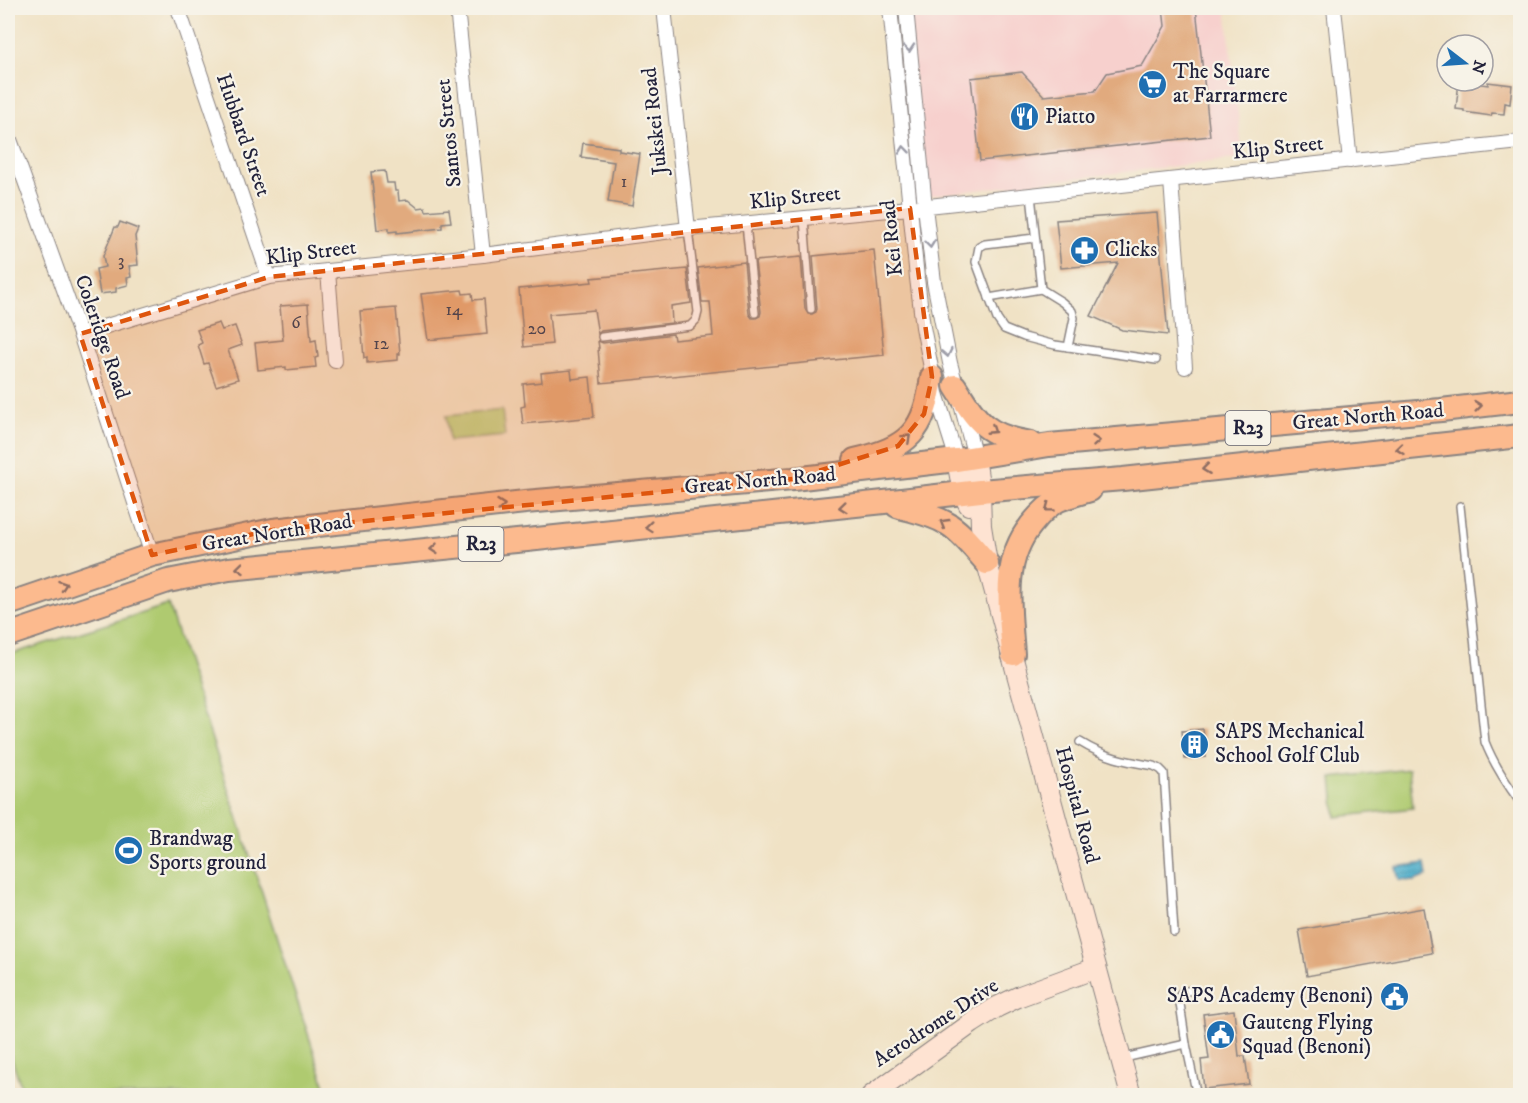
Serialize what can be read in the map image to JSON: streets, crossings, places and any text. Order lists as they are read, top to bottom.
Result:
{
  "streets": {
    "main road": ["Great North Road", "R23"],
    "street": [
      "Jukskei Road",
      "Santos Street",
      "Hubbard Street",
      "Klip Street",
      "Kei Road",
      "Coleridge Road",
      "Hospital Road",
      "Aerodrome Drive"
    ]
  },
  "crossings": [
    ["Jukskei Road", "Klip Street"],
    ["Santos Street", "Klip Street"],
    ["Hubbard Street", "Klip Street"],
    ["Klip Street", "Kei Road"],
    ["Klip Street", "Coleridge Road"],
    ["Kei Road", "Great North Road"],
    ["Kei Road", "Hospital Road"],
    ["Coleridge Road", "Great North Road"],
    ["Great North Road", "Hospital Road"],
    ["Hospital Road", "Aerodrome Drive"]
  ],
  "places": {
    "supermarket": ["The Square at Farrarmere"],
    "restaurant": ["Piatto"],
    "pharmacy": ["Clicks"],
    "building": ["SAPS Mechanical School Golf Club"],
    "sports": ["Brandwag Sports ground"],
    "public building": ["SAPS Academy (Benoni)", "Gauteng Flying Squad (Benoni)"]
  },
  "house_numbers": [
    "1",
    "3",
    "14",
    "6",
    "20",
    "12"
  ],
  "north": "right"
}
